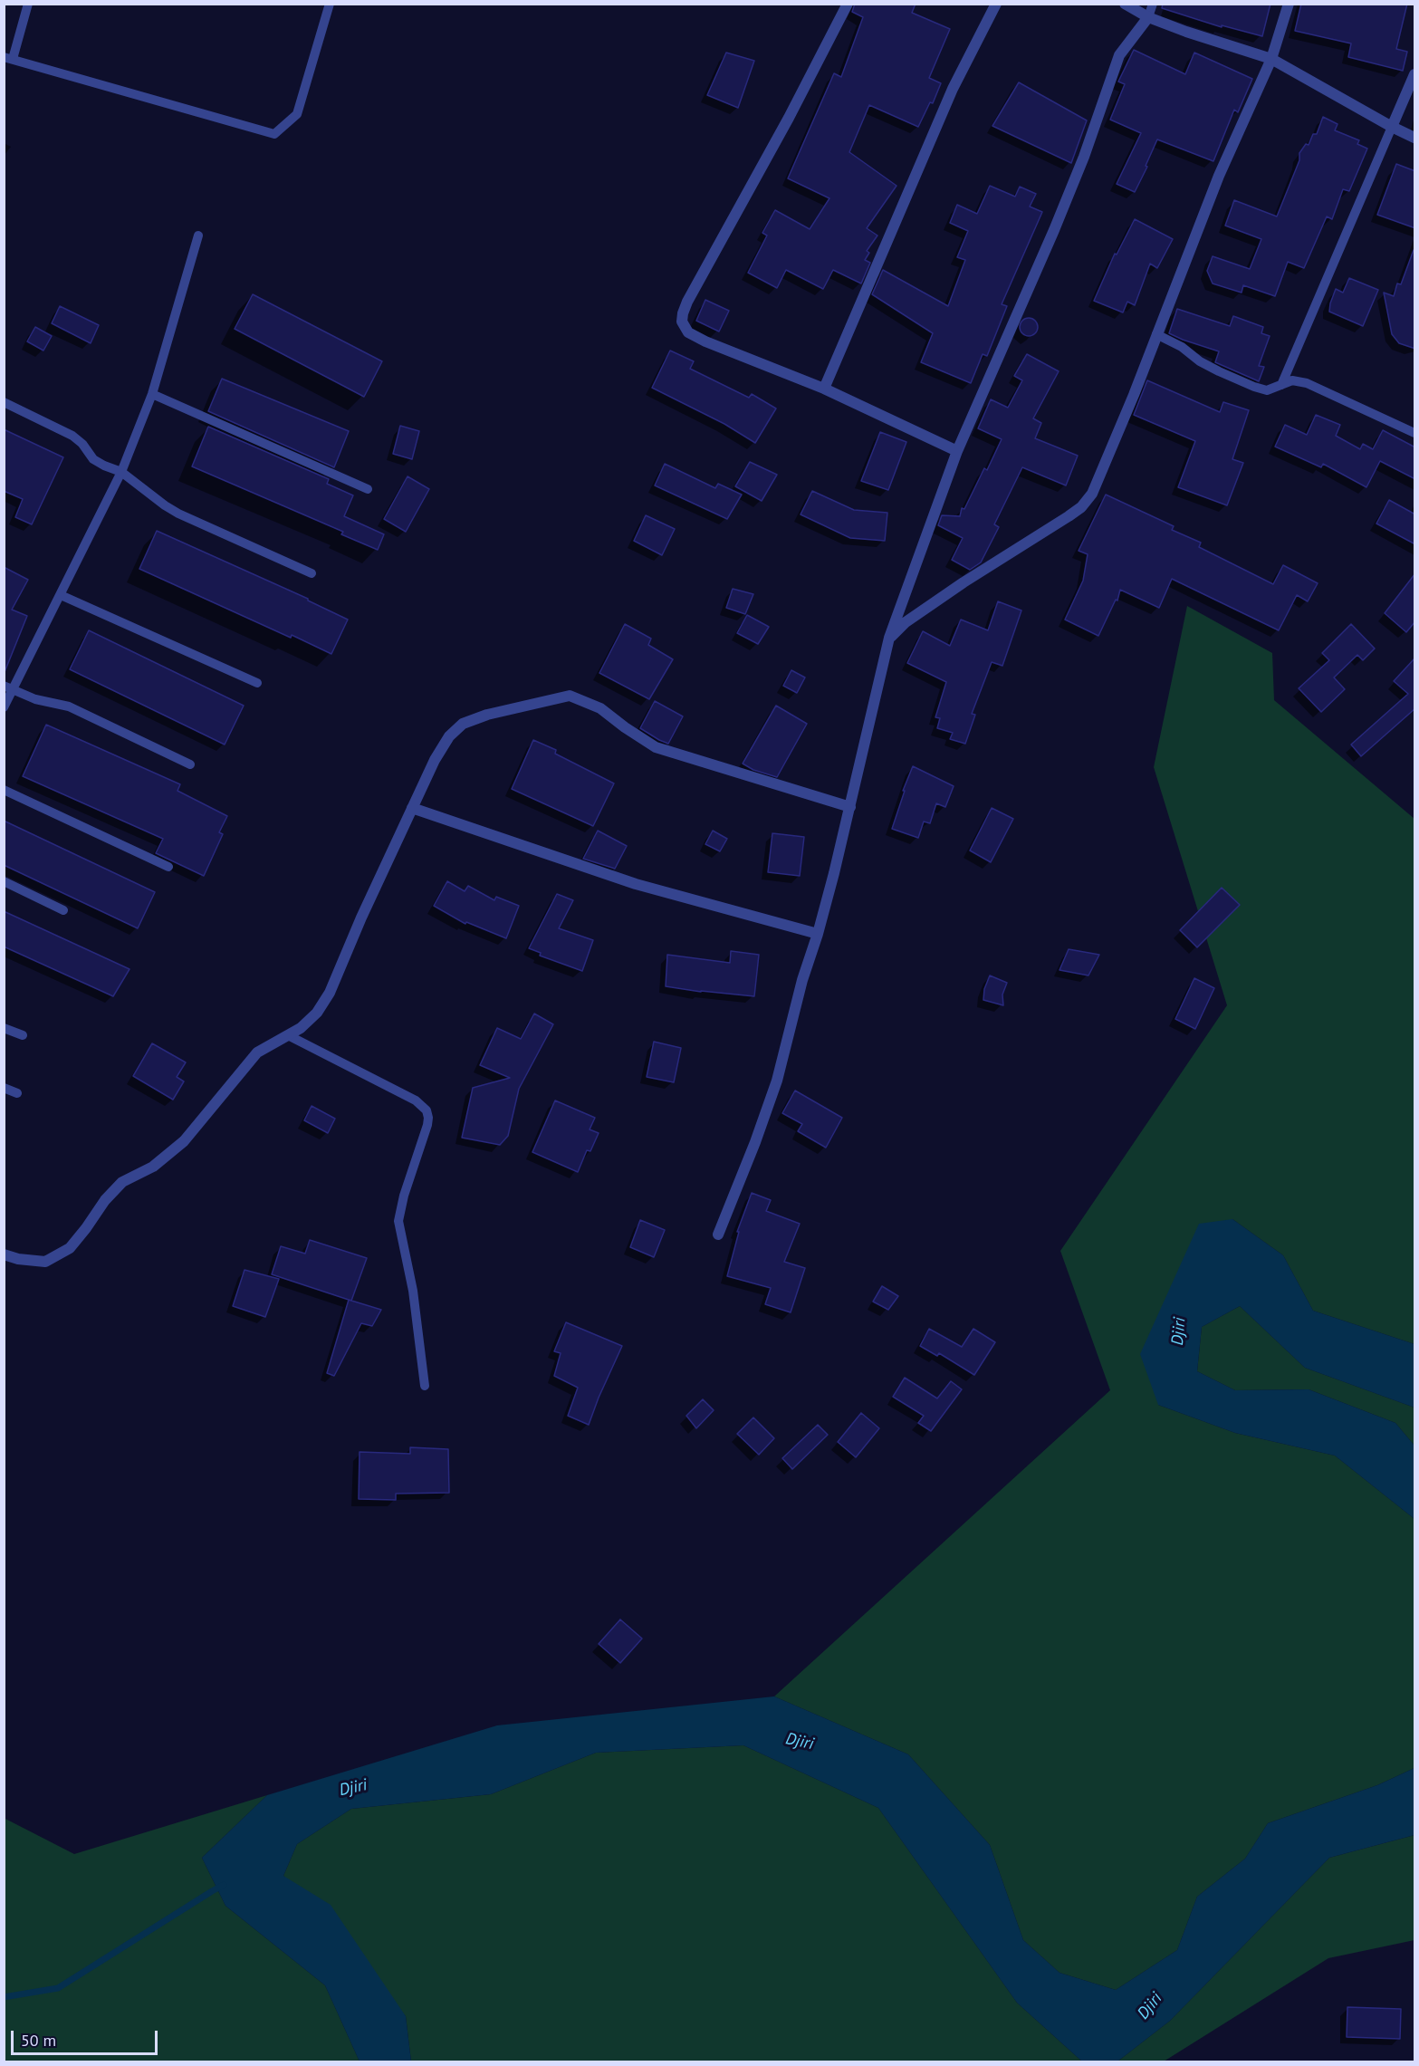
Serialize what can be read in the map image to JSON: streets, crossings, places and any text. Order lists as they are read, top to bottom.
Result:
{
  "water": ["Djiri"],
  "scale_bar": "50 m"
}
